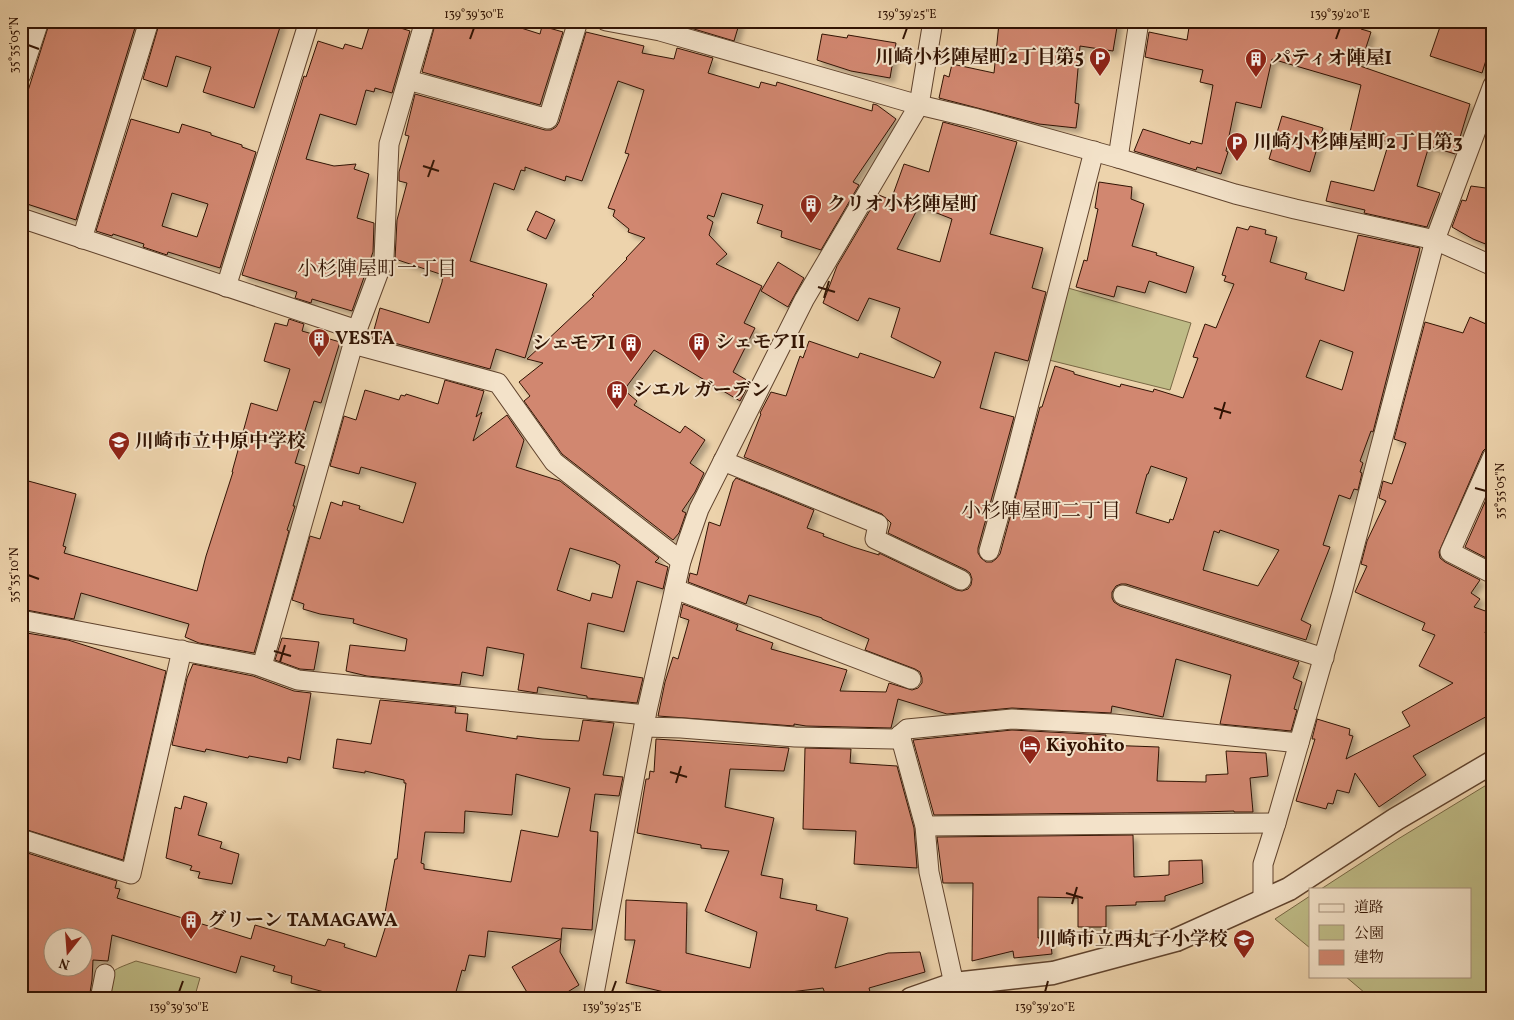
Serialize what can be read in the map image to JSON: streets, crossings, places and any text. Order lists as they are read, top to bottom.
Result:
{
  "districts": ["小杉陣屋町一丁目", "小杉陣屋町二丁目"],
  "places": {
    "parking": ["川崎小杉陣屋町2丁目第5", "川崎小杉陣屋町2丁目第3"],
    "building": [
      "パティオ陣屋I",
      "クリオ小杉陣屋町",
      "VESTA",
      "シェモアII",
      "シェモアI",
      "シエル ガーデン",
      "グリーン TAMAGAWA"
    ],
    "school or university": ["川崎市立中原中学校", "川崎市立西丸子小学校"],
    "hotel": ["Kiyohito"]
  },
  "legend": ["道路", "公園", "建物"],
  "north": "bottom",
  "coordinates": [
    "139°39'30\"E",
    "139°39'25\"E",
    "139°39'20\"E",
    "35°35'05\"N",
    "35°35'10\"N"
  ]
}
